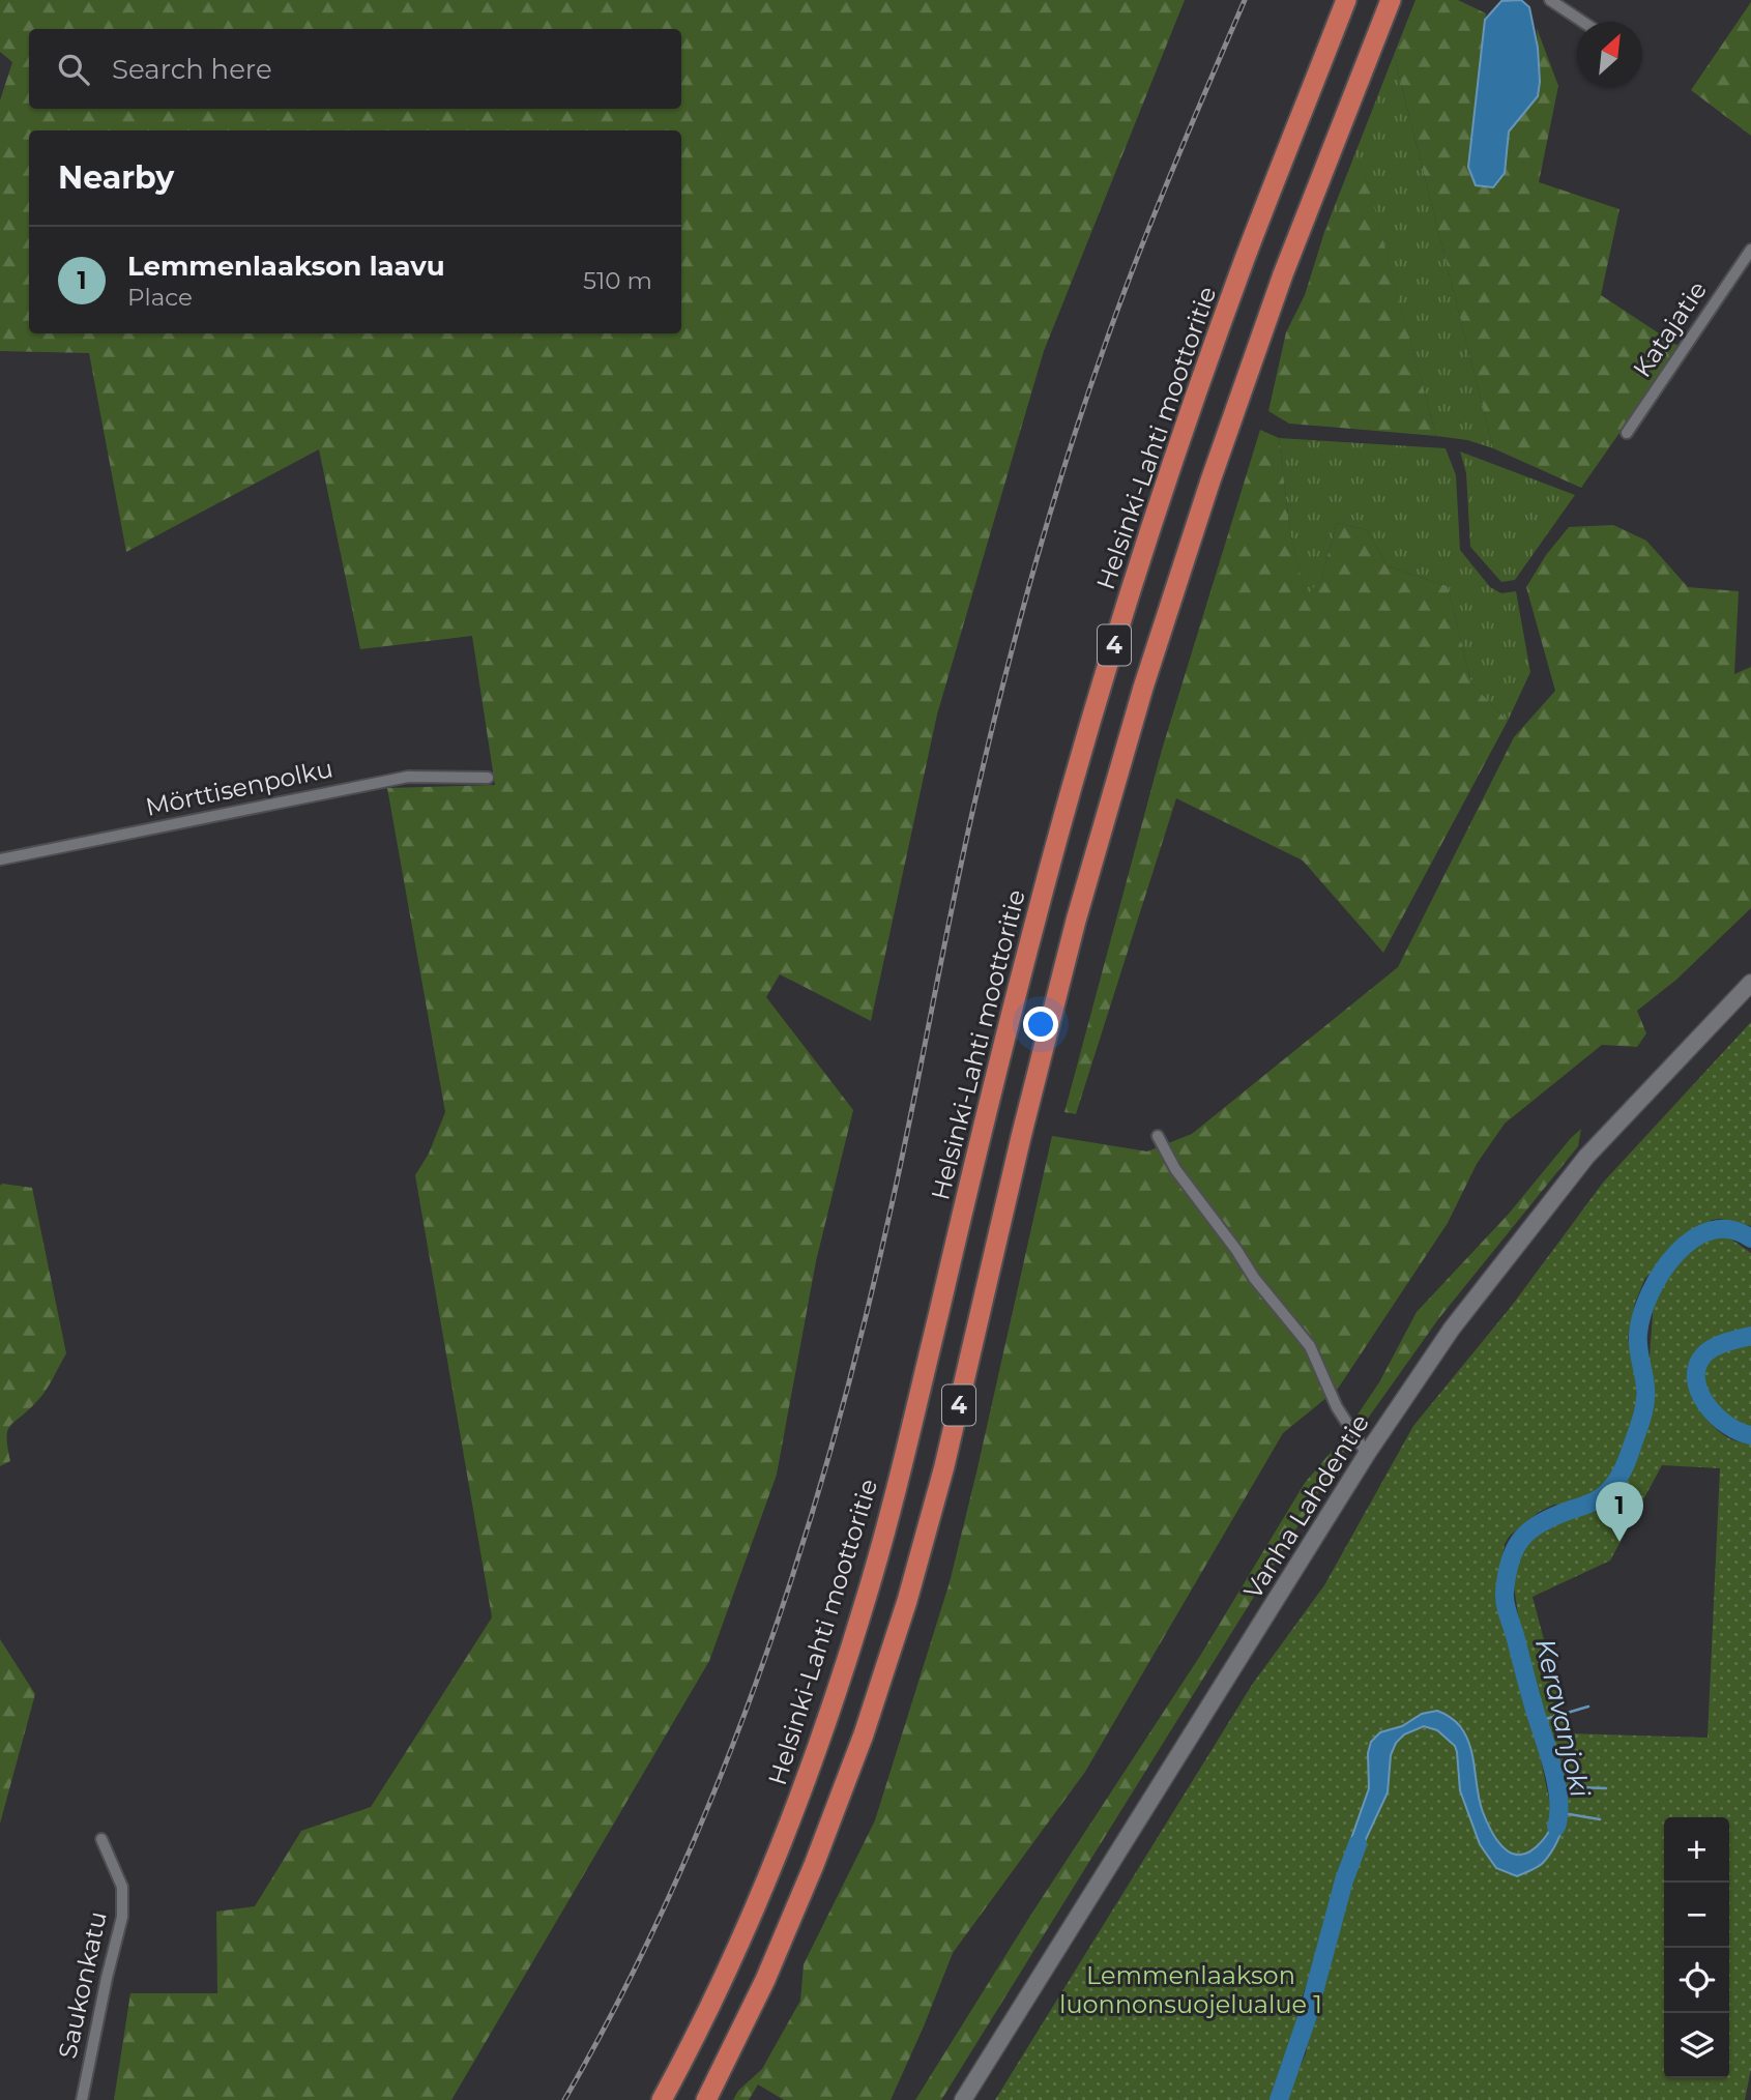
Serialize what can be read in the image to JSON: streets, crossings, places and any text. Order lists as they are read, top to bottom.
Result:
{
  "streets": {
    "highway": ["Helsinki-Lahti moottoritie", "4"],
    "main road": ["Vanha Lahdentie"],
    "street": ["Katajatie", "Mörttisenpolku", "Saukonkatu"]
  },
  "water": ["Keravanjoki"],
  "parks": ["Lemmenlaakson luonnonsuojelualue 1"],
  "north": "top right",
  "page": {
    "search": "Search here",
    "heading": "Nearby",
    "list": [
      {
        "mark": "1",
        "name": "Lemmenlaakson laavu",
        "note": "Place",
        "value": "510 m"
      }
    ],
    "pins": "1",
    "map_buttons": ["+", "−"]
  }
}
